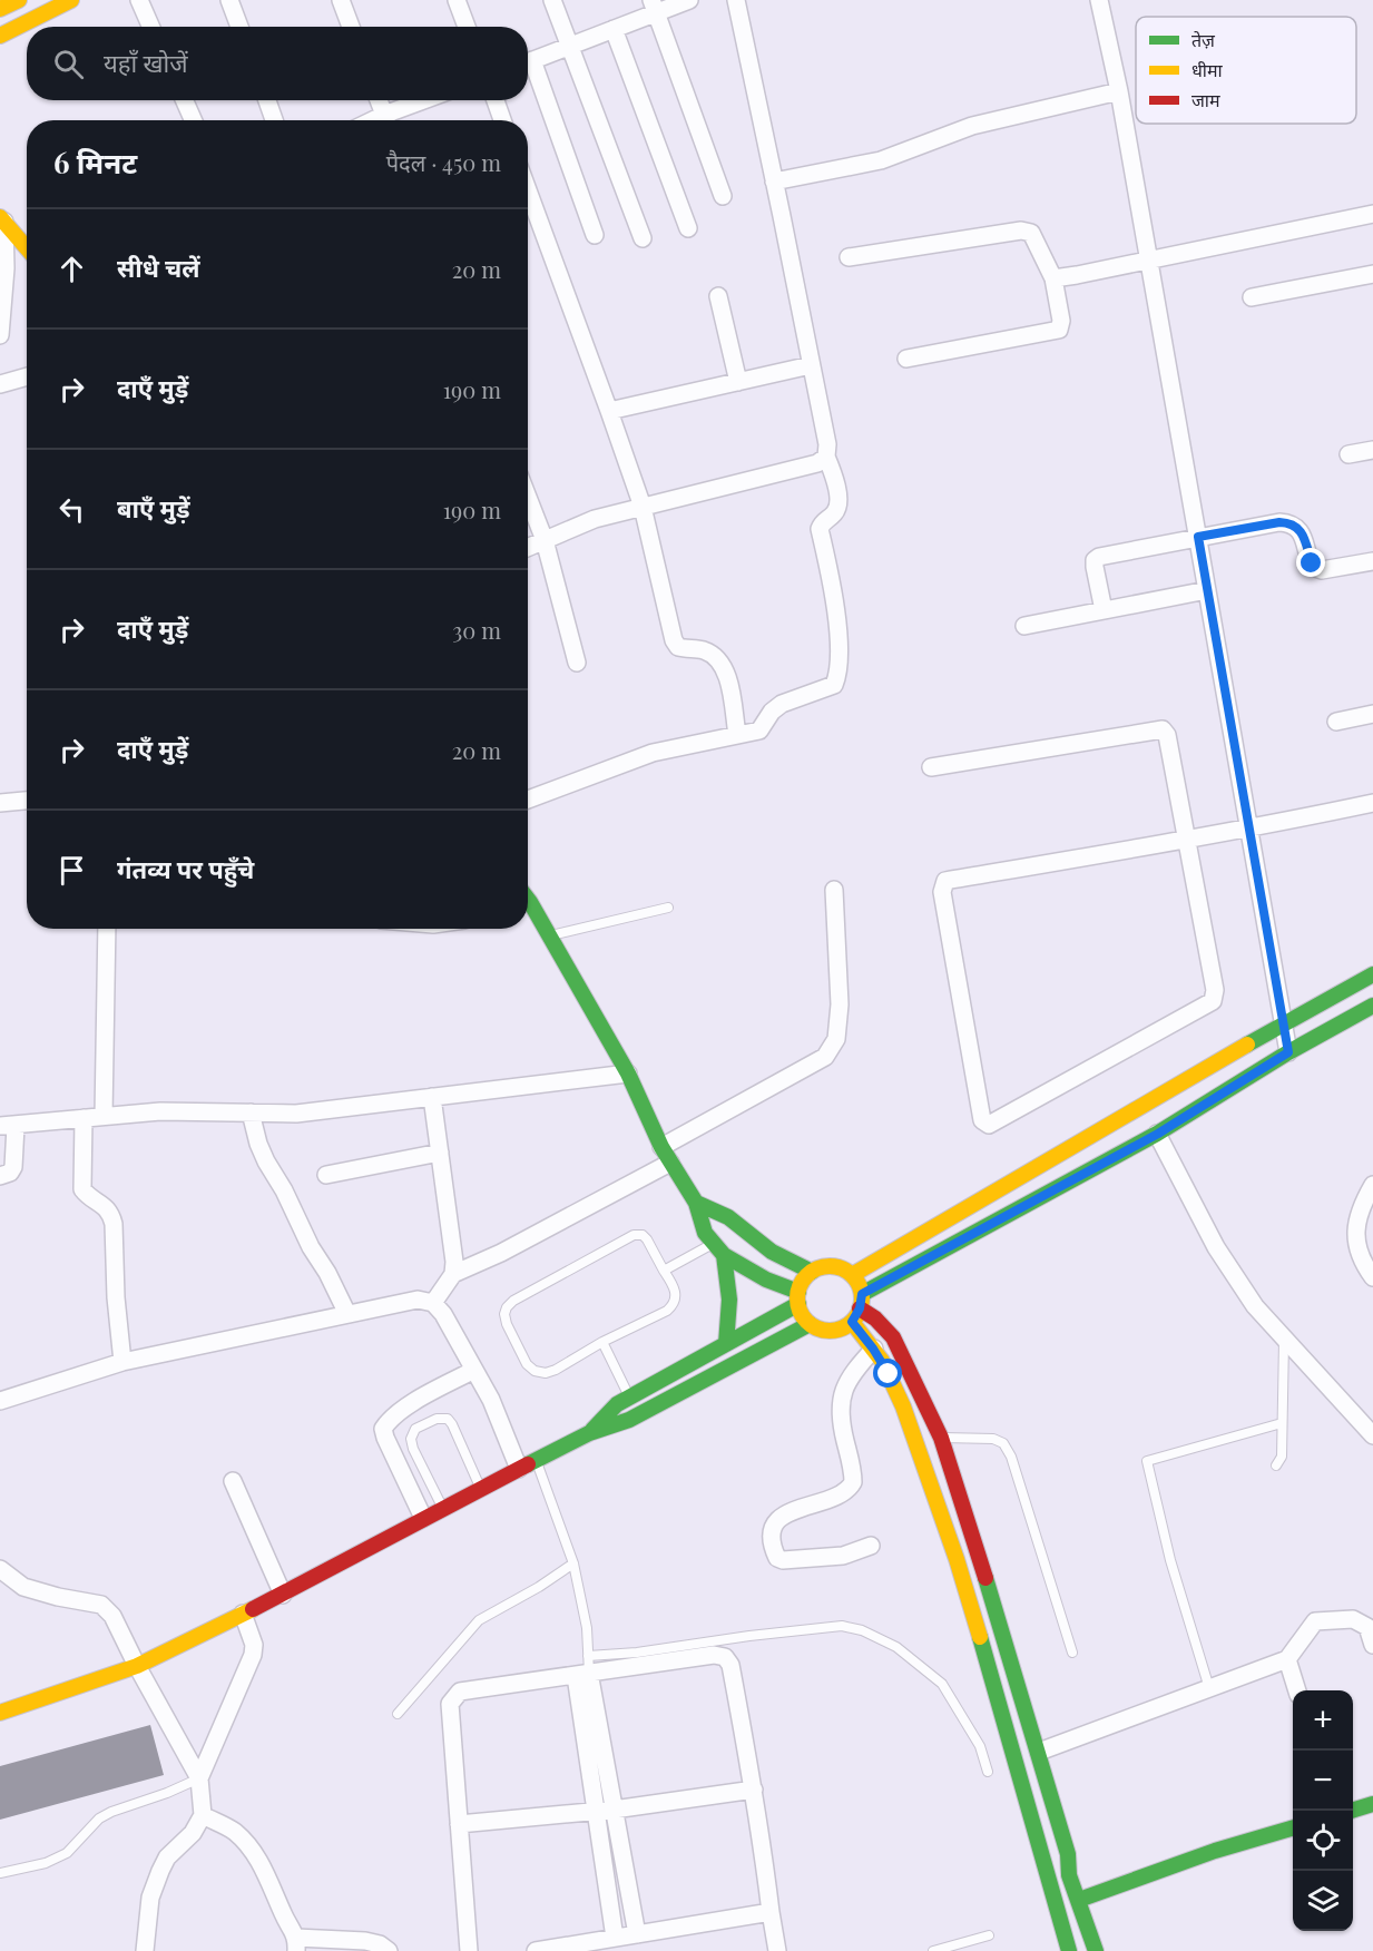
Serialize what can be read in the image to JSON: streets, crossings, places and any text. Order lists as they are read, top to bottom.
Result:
{
  "legend": ["तेज़", "धीमा", "जाम"],
  "page": {
    "search": "यहाँ खोजें",
    "heading": ["6 मिनट", "पैदल · 450 m"],
    "list": [
      ["सीधे चलें", "20 m"],
      ["दाएँ मुड़ें", "190 m"],
      ["बाएँ मुड़ें", "190 m"],
      ["दाएँ मुड़ें", "30 m"],
      ["दाएँ मुड़ें", "20 m"],
      "गंतव्य पर पहुँचे"
    ],
    "map_buttons": ["+", "−"]
  }
}
